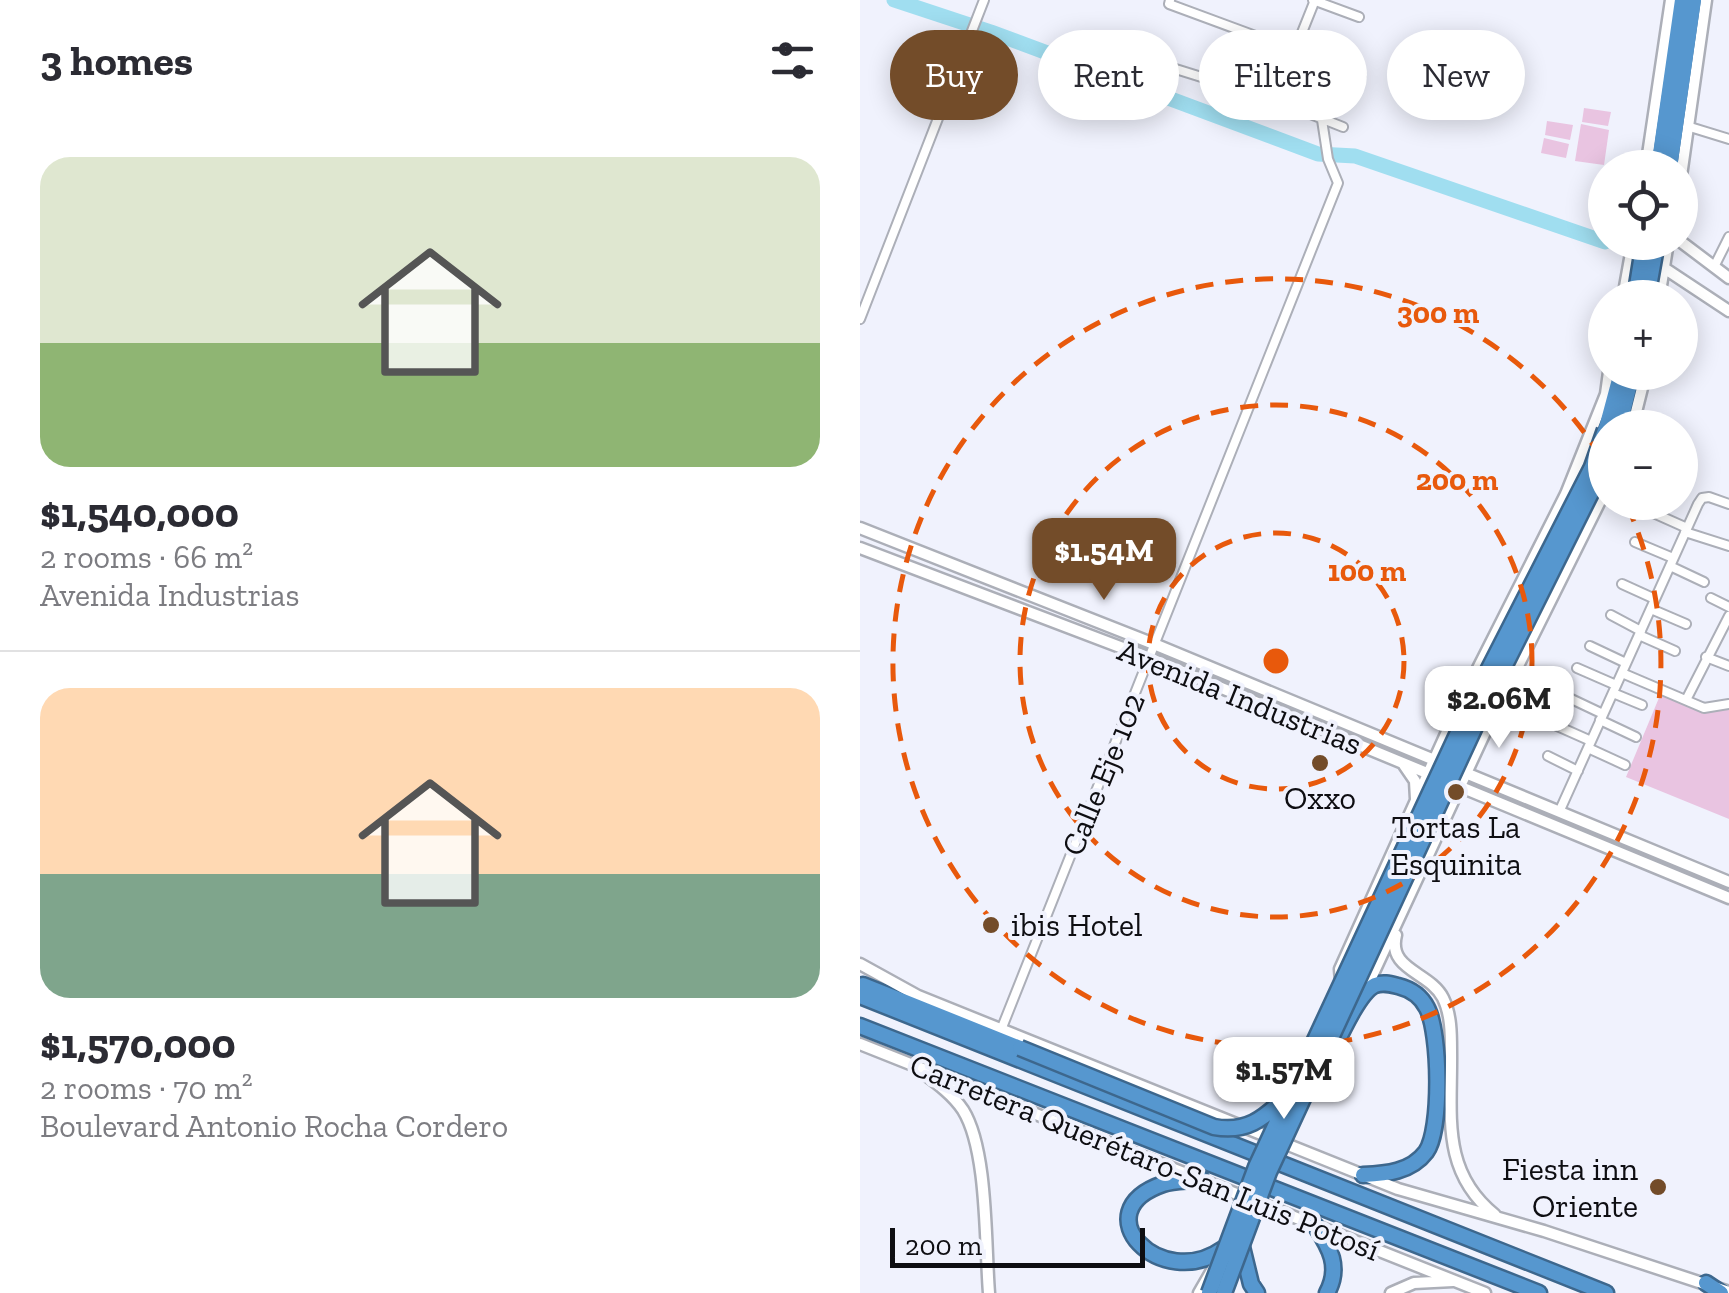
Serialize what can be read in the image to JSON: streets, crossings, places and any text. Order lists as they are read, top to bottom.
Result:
{
  "streets": {
    "main road": ["Avenida Industrias", "Carretera Querétaro-San Luis Potosí"],
    "street": ["Calle Eje 102"]
  },
  "crossings": [
    ["Avenida Industrias", "Calle Eje 102"]
  ],
  "places": [
    "Oxxo",
    "Tortas La Esquinita",
    "ibis Hotel",
    "Fiesta inn Oriente"
  ],
  "scale_bar": "200 m",
  "page": {
    "heading": "3 homes",
    "chip": [
      "Buy",
      "Rent",
      "Filters",
      "New"
    ],
    "list": [
      {
        "name": "$1,540,000",
        "note": "2 rooms · 66 m² · Avenida Industrias"
      },
      {
        "name": "$1,570,000",
        "note": "2 rooms · 70 m² · Boulevard Antonio Rocha Cordero"
      }
    ],
    "map_buttons": ["+", "−"],
    "price": ["$1.54M", "$2.06M", "$1.57M"],
    "scale": "200 m"
  },
  "rings": ["300 m", "200 m", "100 m"]
}
